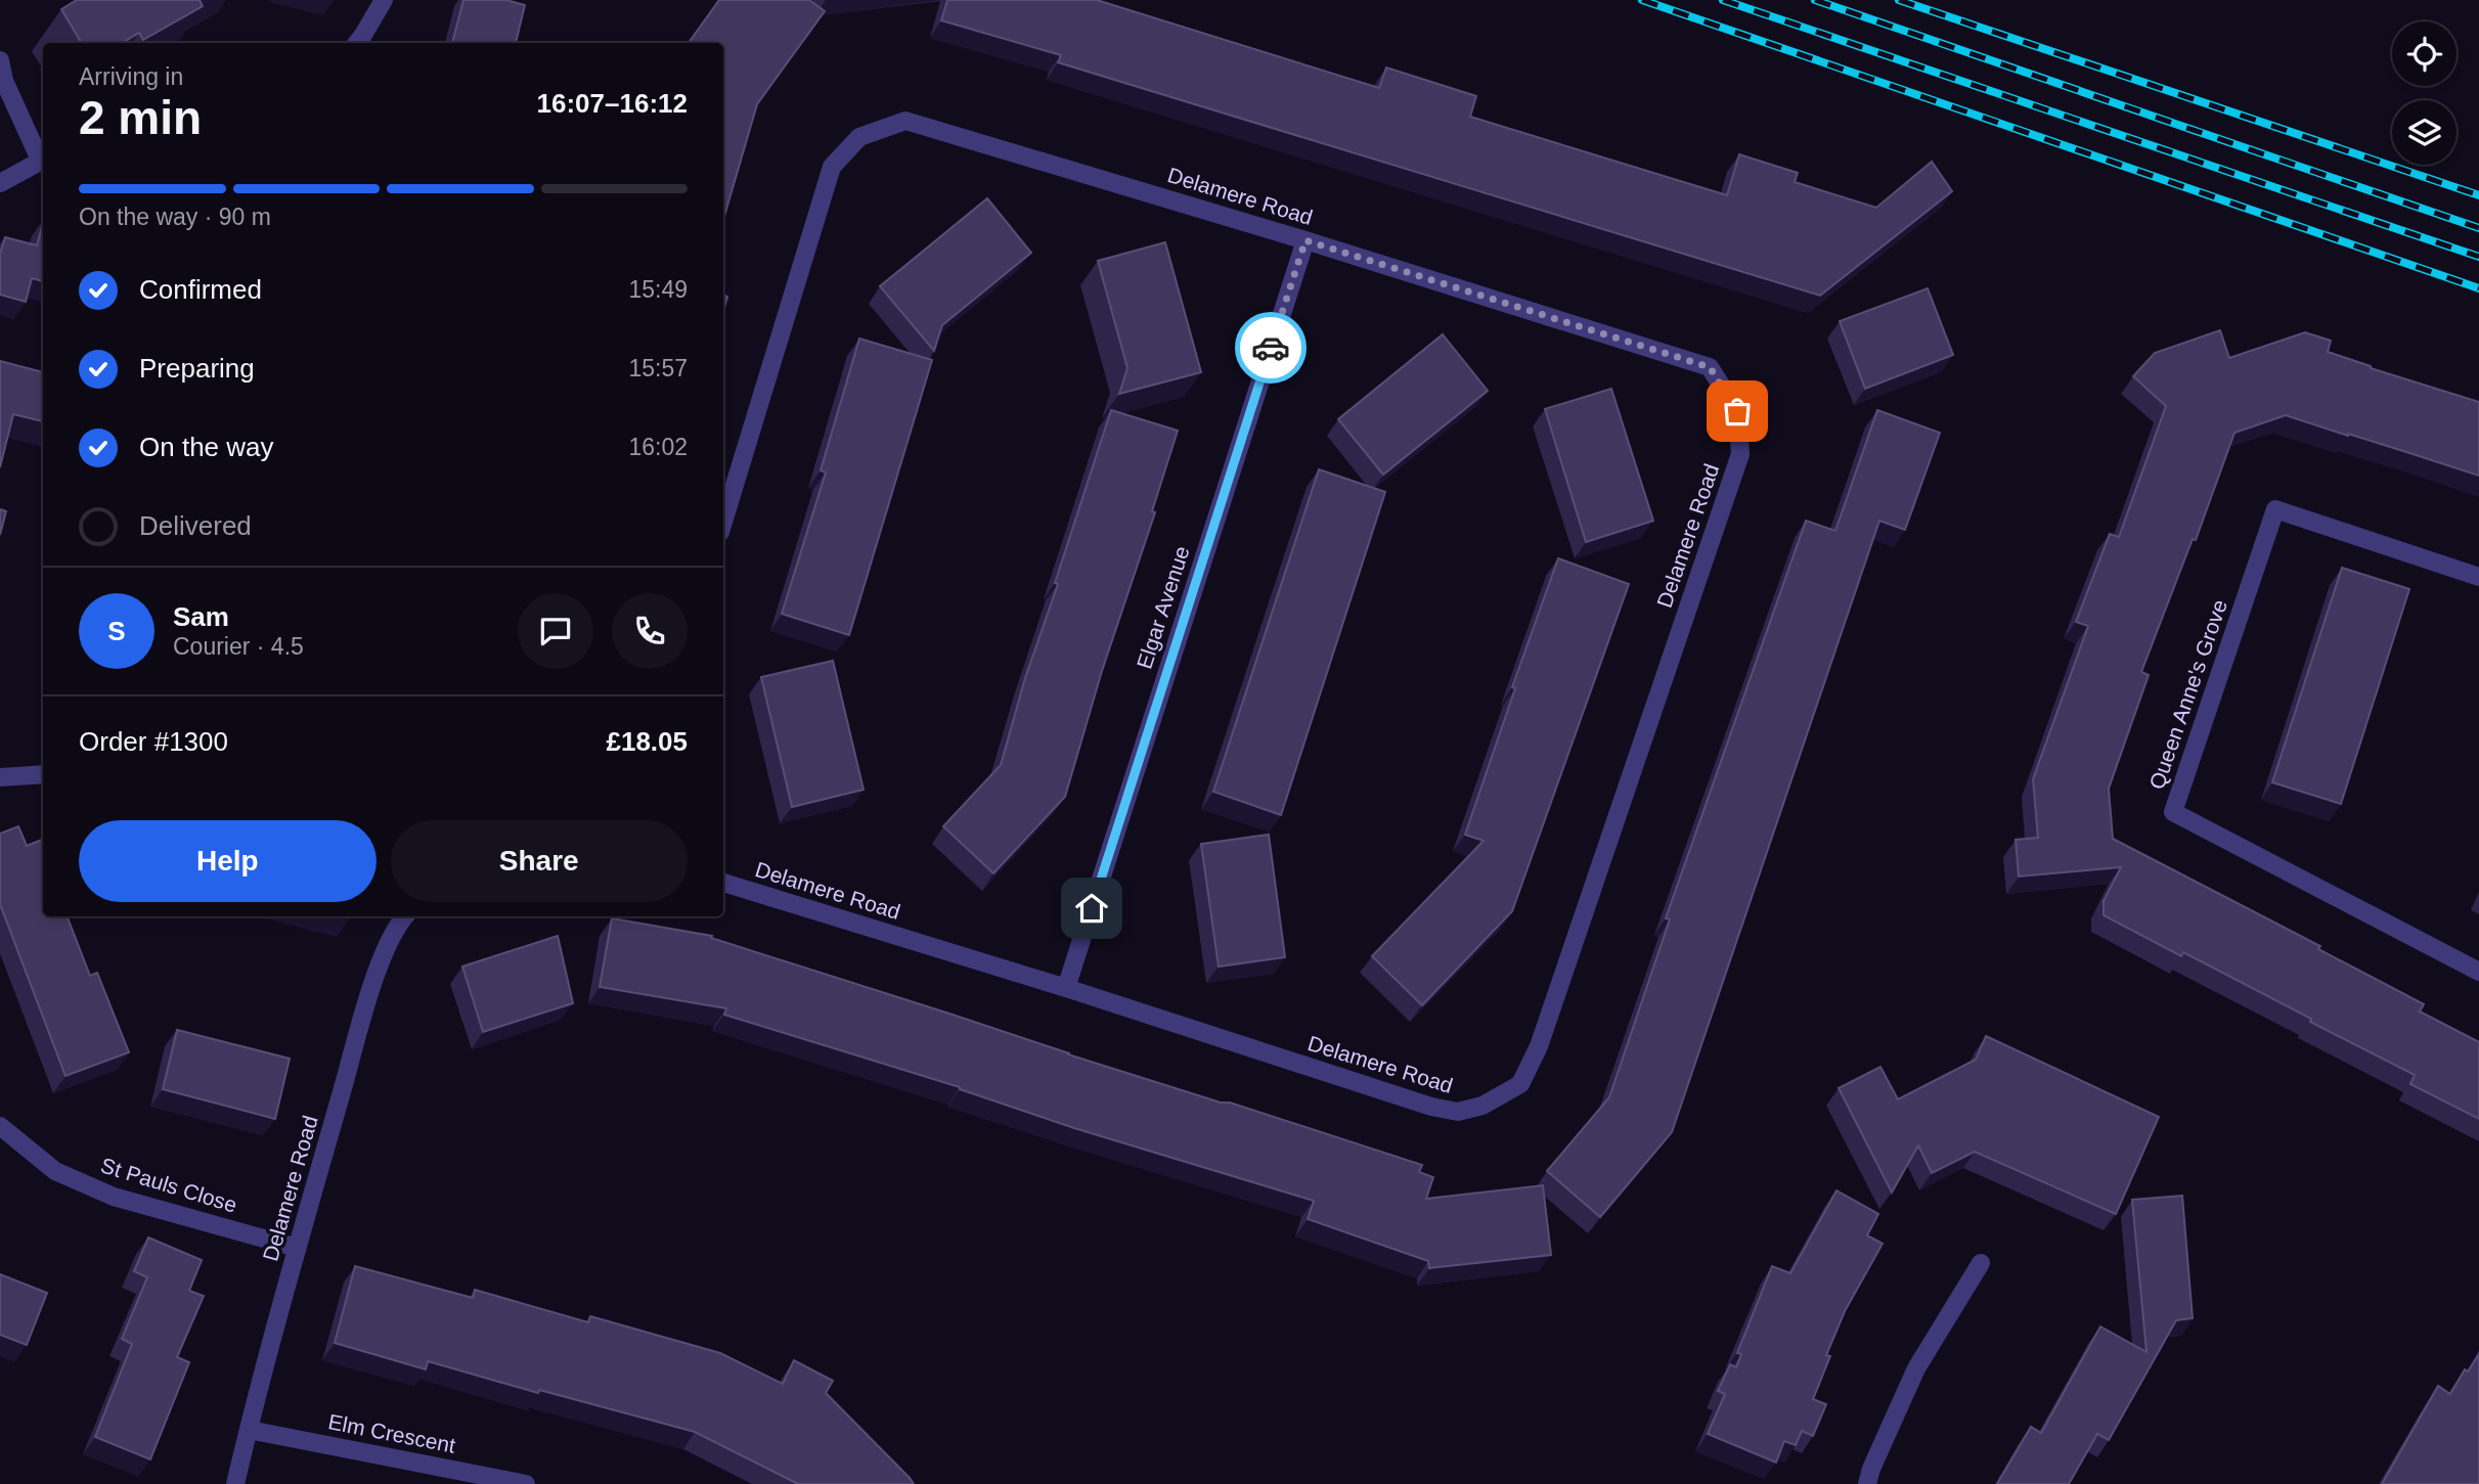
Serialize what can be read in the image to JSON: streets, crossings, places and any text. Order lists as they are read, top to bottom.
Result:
{
  "streets": {
    "street": [
      "Delamere Road",
      "Elgar Avenue",
      "Queen Anne's Grove",
      "St Pauls Close",
      "Elm Crescent"
    ]
  },
  "crossings": [
    ["Delamere Road", "Elgar Avenue"],
    ["Delamere Road", "St Pauls Close"],
    ["Delamere Road", "Elm Crescent"]
  ],
  "page": {
    "heading": ["2 min", "Arriving in", "16:07–16:12"],
    "panel": [
      "Sam",
      "Courier · 4.5",
      "Order #1300",
      "£18.05"
    ],
    "bar": "On the way · 90 m",
    "list": [
      ["Confirmed", "15:49"],
      ["Preparing", "15:57"],
      ["On the way", "16:02"],
      "Delivered"
    ],
    "round": "S",
    "buttons": ["Help", "Share"]
  }
}
